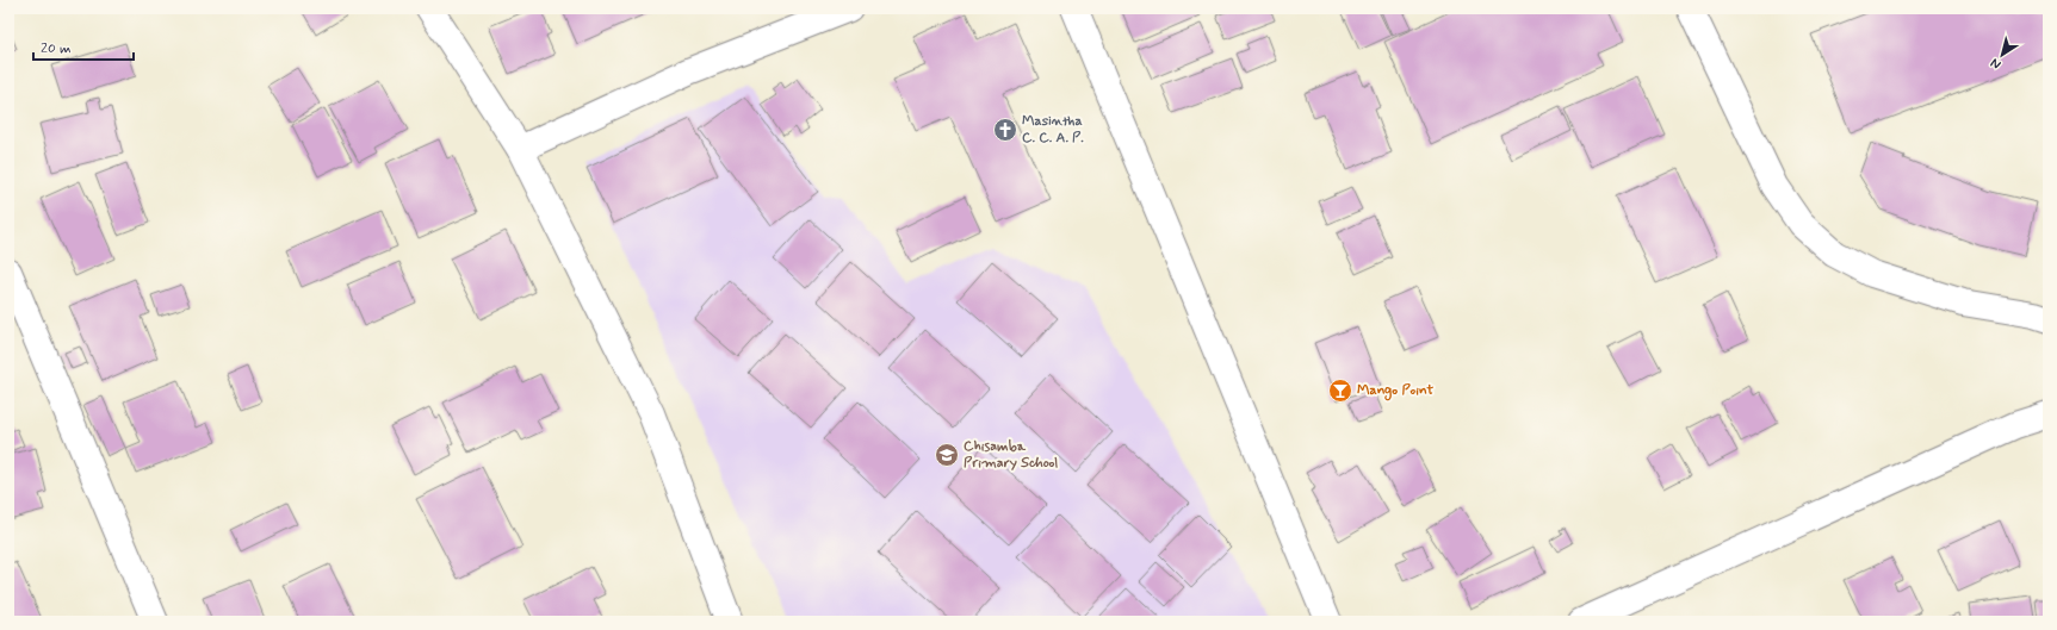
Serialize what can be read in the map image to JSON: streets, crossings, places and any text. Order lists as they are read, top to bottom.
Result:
{
  "places": {
    "church": ["Masintha C. C. A. P."],
    "bar": ["Mango Point"],
    "school or university": ["Chisamba Primary School"]
  },
  "scale_bar": "20 m",
  "north": "bottom left"
}
